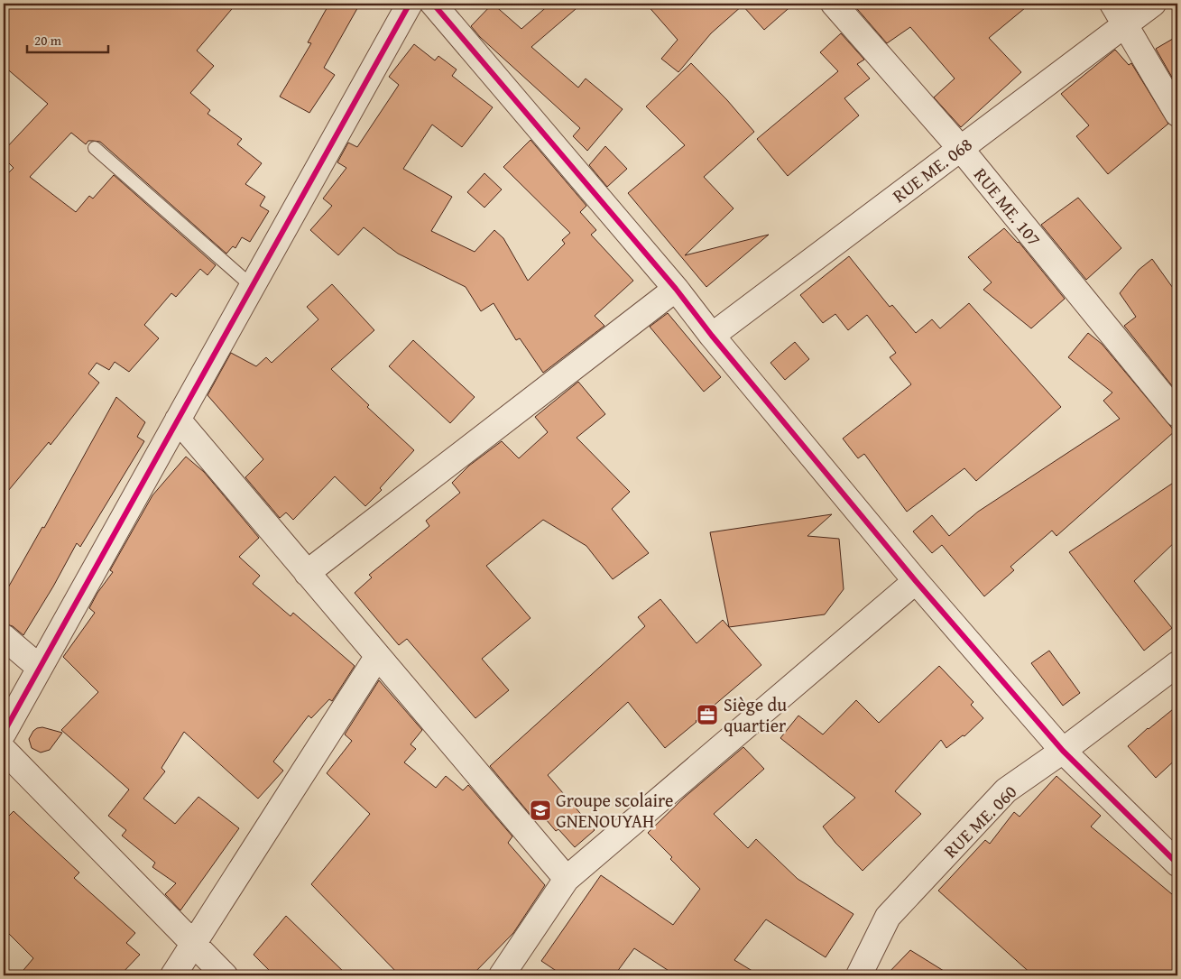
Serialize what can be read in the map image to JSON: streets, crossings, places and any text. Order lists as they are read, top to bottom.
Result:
{
  "streets": {
    "street": ["RUE ME. 068", "RUE ME. 107", "RUE ME. 060"]
  },
  "crossings": [
    ["RUE ME. 068", "RUE ME. 107"]
  ],
  "places": {
    "office": ["Siège du quartier"],
    "school or university": ["Groupe scolaire GNENOUYAH"]
  },
  "scale_bar": "20 m"
}
